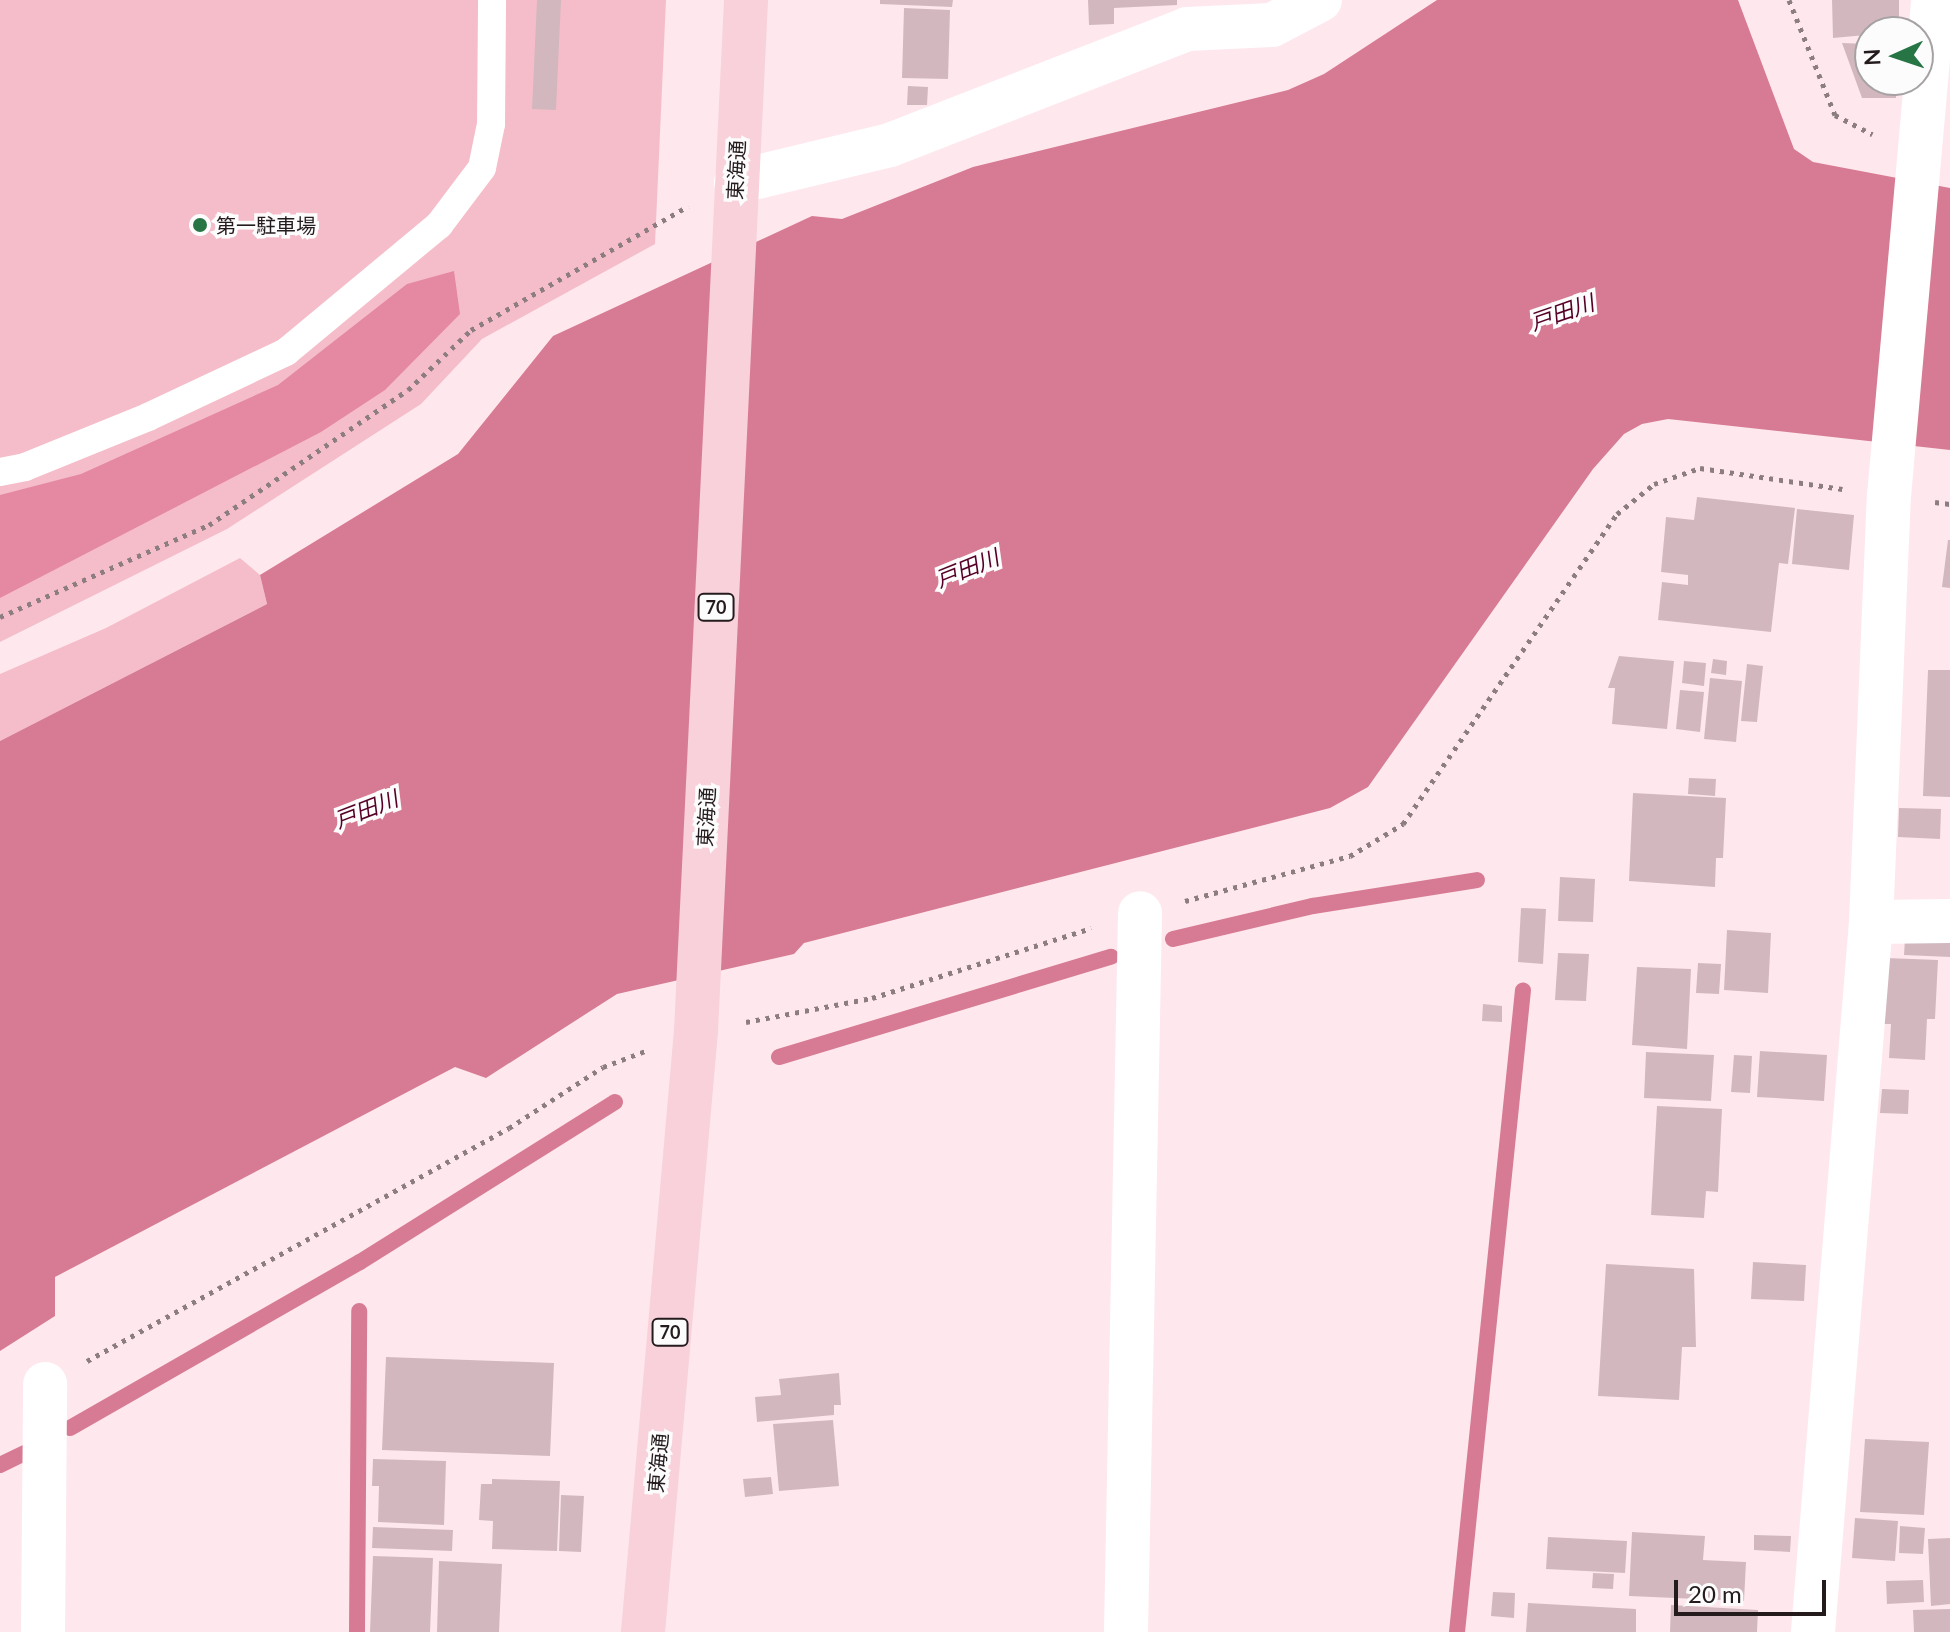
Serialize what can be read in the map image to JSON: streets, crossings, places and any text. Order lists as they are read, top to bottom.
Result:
{
  "streets": {
    "main road": ["東海通", "70"]
  },
  "water": ["戸田川"],
  "places": ["第一駐車場"],
  "scale_bar": "20 m",
  "north": "left"
}
